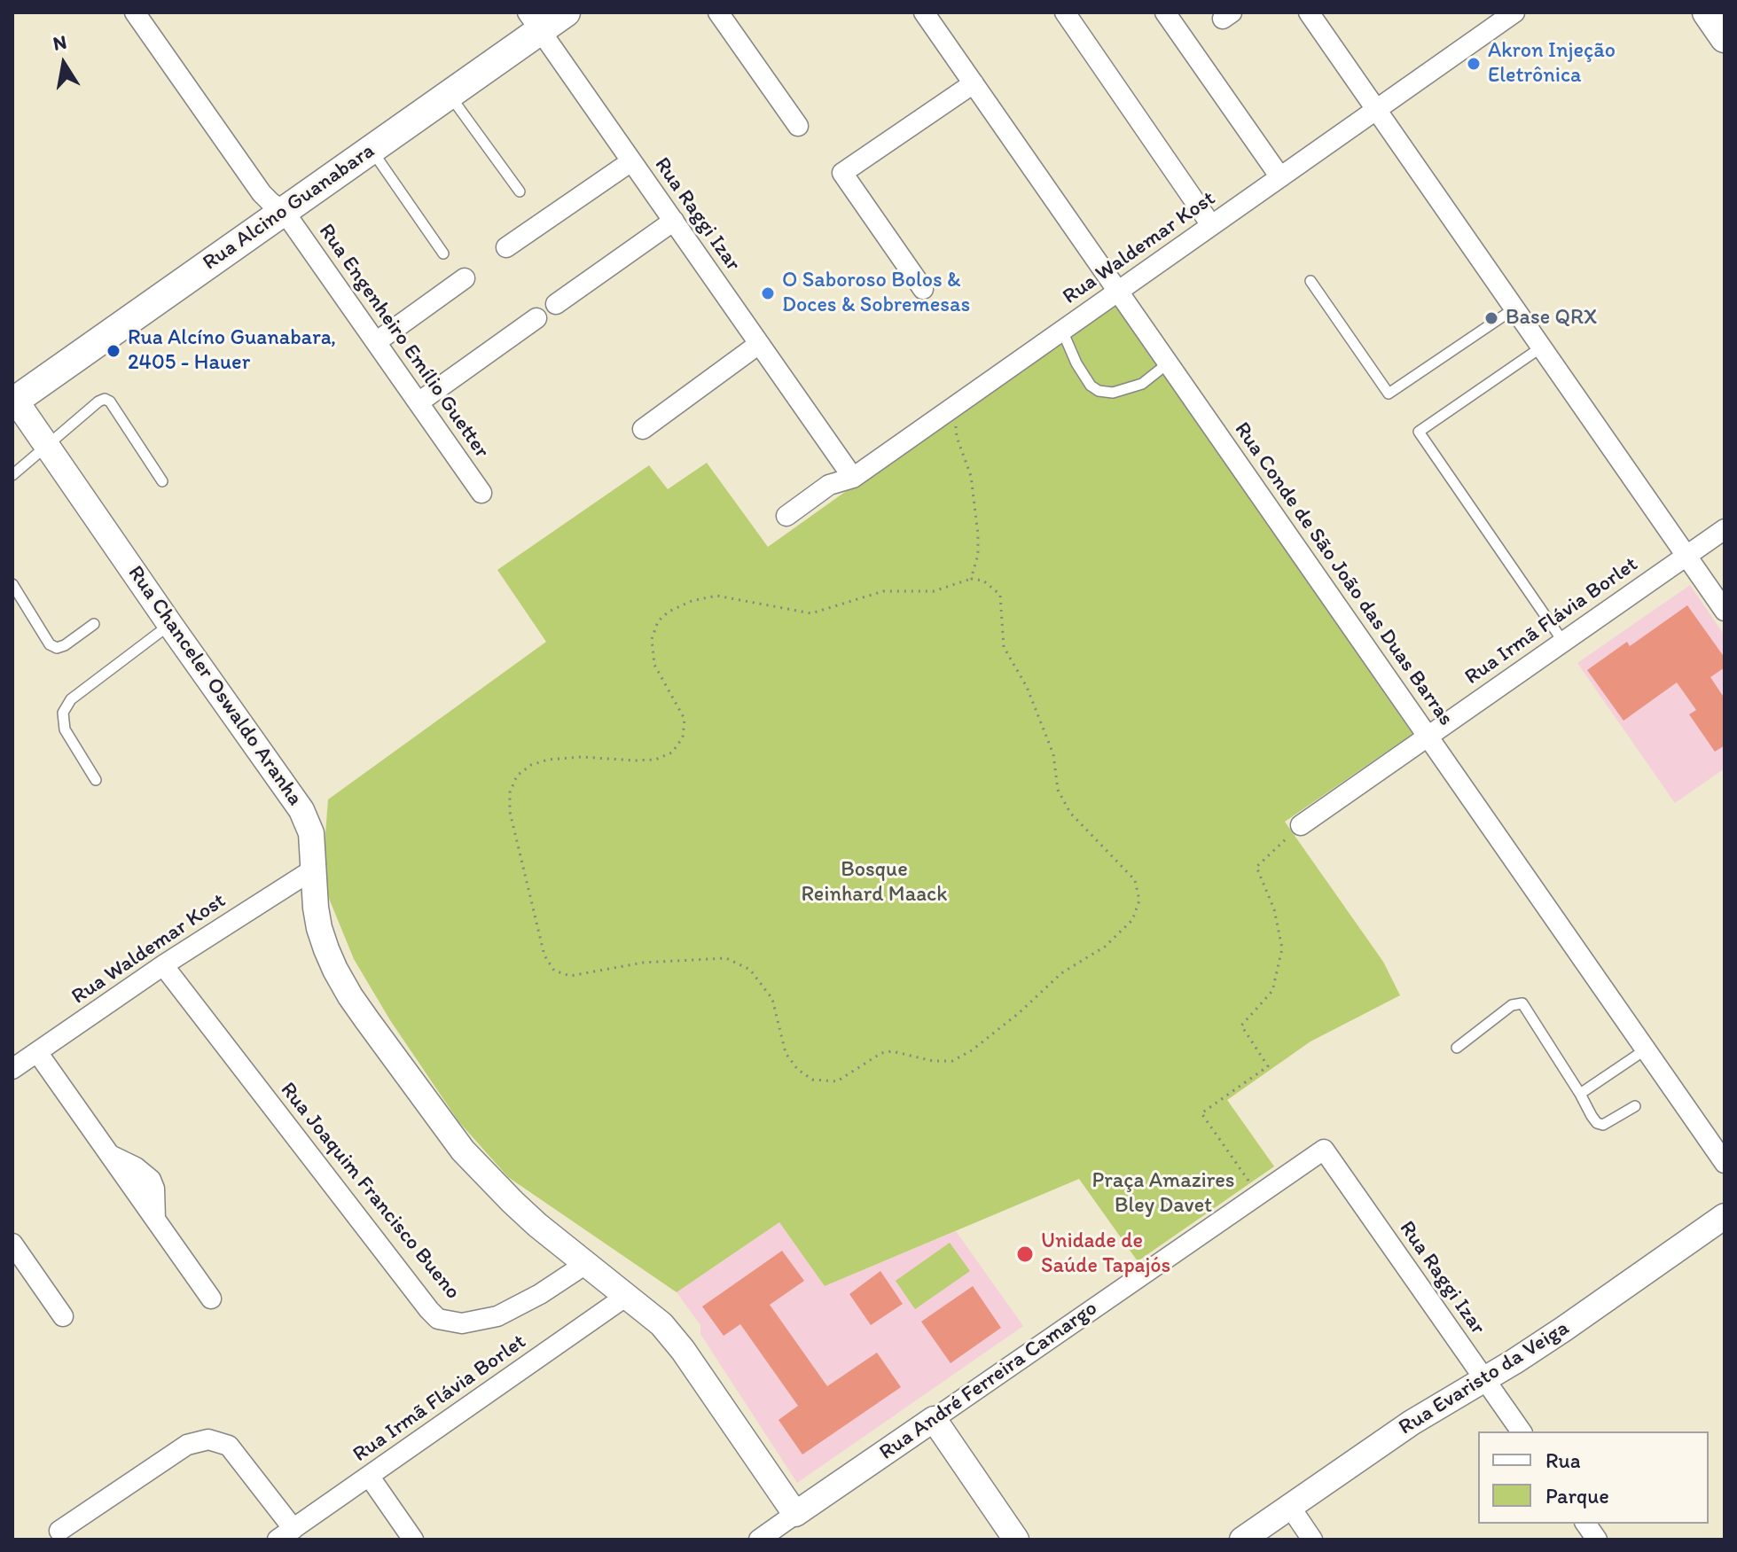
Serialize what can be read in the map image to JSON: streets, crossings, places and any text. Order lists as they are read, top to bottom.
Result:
{
  "streets": {
    "main road": ["Rua Alcino Guanabara"],
    "street": [
      "Rua Raggi Izar",
      "Rua Waldemar Kost",
      "Rua Engenheiro Emílio Guetter",
      "Rua Conde de São João das Duas Barras",
      "Rua Irmã Flávia Borlet",
      "Rua Chanceler Oswaldo Aranha",
      "Rua Joaquim Francisco Bueno",
      "Rua Evaristo da Veiga",
      "Rua André Ferreira Camargo"
    ]
  },
  "crossings": [
    ["Rua Alcino Guanabara", "Rua Raggi Izar"],
    ["Rua Alcino Guanabara", "Rua Engenheiro Emílio Guetter"],
    ["Rua Alcino Guanabara", "Rua Chanceler Oswaldo Aranha"],
    ["Rua Raggi Izar", "Rua Waldemar Kost"],
    ["Rua Raggi Izar", "Rua Evaristo da Veiga"],
    ["Rua Raggi Izar", "Rua André Ferreira Camargo"],
    ["Rua Waldemar Kost", "Rua Conde de São João das Duas Barras"],
    ["Rua Waldemar Kost", "Rua Chanceler Oswaldo Aranha"],
    ["Rua Waldemar Kost", "Rua Joaquim Francisco Bueno"],
    ["Rua Conde de São João das Duas Barras", "Rua Irmã Flávia Borlet"],
    ["Rua Irmã Flávia Borlet", "Rua Chanceler Oswaldo Aranha"],
    ["Rua Chanceler Oswaldo Aranha", "Rua Joaquim Francisco Bueno"],
    ["Rua Chanceler Oswaldo Aranha", "Rua André Ferreira Camargo"]
  ],
  "parks": ["Bosque Reinhard Maack", "Praça Amazires Bley Davet"],
  "places": [
    "Akron Injeção Eletrônica",
    "O Saboroso Bolos & Doces & Sobremesas",
    "Base QRX",
    "Rua Alcíno Guanabara, 2405 - Hauer",
    "Unidade de Saúde Tapajós"
  ],
  "legend": ["Rua", "Parque"],
  "north": "top"
}
